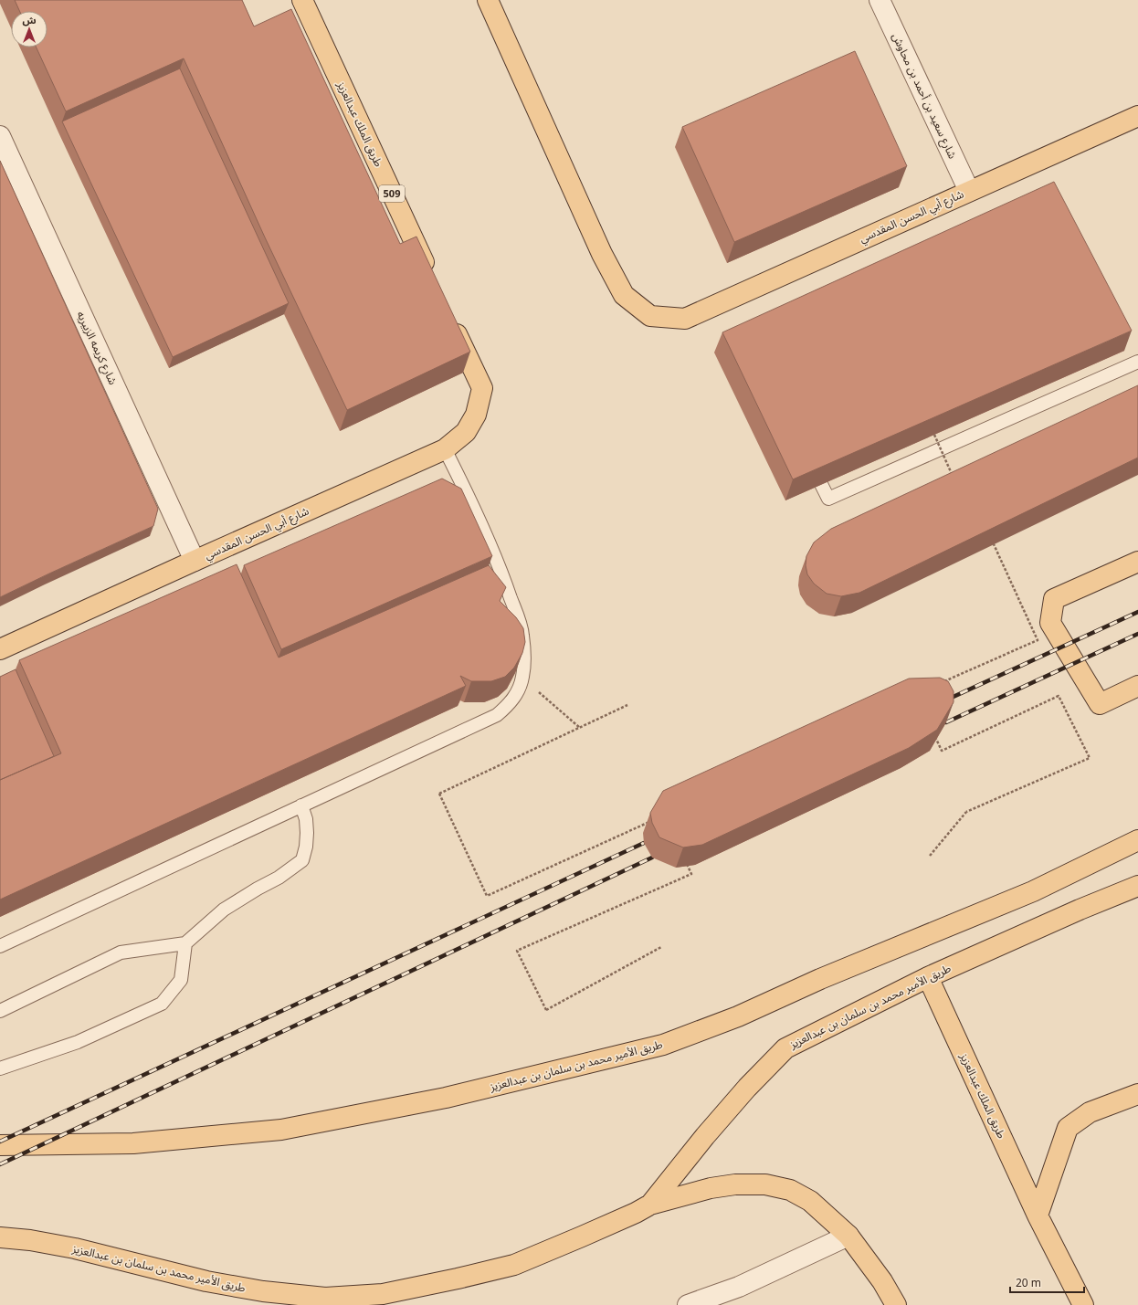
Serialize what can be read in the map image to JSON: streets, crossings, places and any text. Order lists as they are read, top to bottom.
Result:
{
  "streets": {
    "main road": [
      "طريق الملك عبدالعزيز",
      "509",
      "شارع أبي الحسن المقدسي",
      "طريق الأمير محمد بن سلمان بن عبدالعزيز"
    ],
    "street": ["شارع سعيد بن أحمد بن محاوش", "شارع كريمه الزبيريه"]
  },
  "crossings": [
    ["شارع سعيد بن أحمد بن محاوش", "شارع أبي الحسن المقدسي"],
    ["طريق الملك عبدالعزيز", "طريق الأمير محمد بن سلمان بن عبدالعزيز"],
    ["شارع أبي الحسن المقدسي", "شارع كريمه الزبيريه"]
  ],
  "scale_bar": "20 m",
  "north": "top"
}
